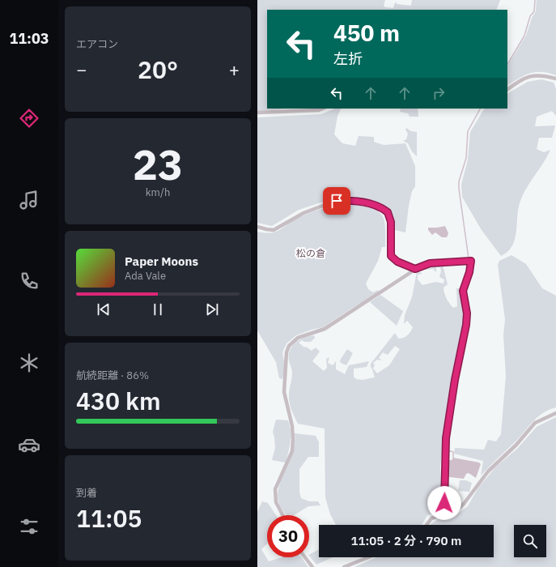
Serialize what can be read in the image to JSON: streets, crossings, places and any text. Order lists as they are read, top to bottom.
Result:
{
  "districts": ["松の倉"],
  "page": {
    "tabs": "11:03",
    "tile": [
      "エアコン",
      ["23", "km/h"],
      ["航続距離 · 86%", "430 km"],
      ["到着", "11:05"]
    ],
    "turn": ["450 m", "左折"],
    "heat": ["−", "20°", "+"],
    "song": ["Paper Moons", "Ada Vale"],
    "limit": "30",
    "trip": "11:05 · 2 分 · 790 m"
  }
}
